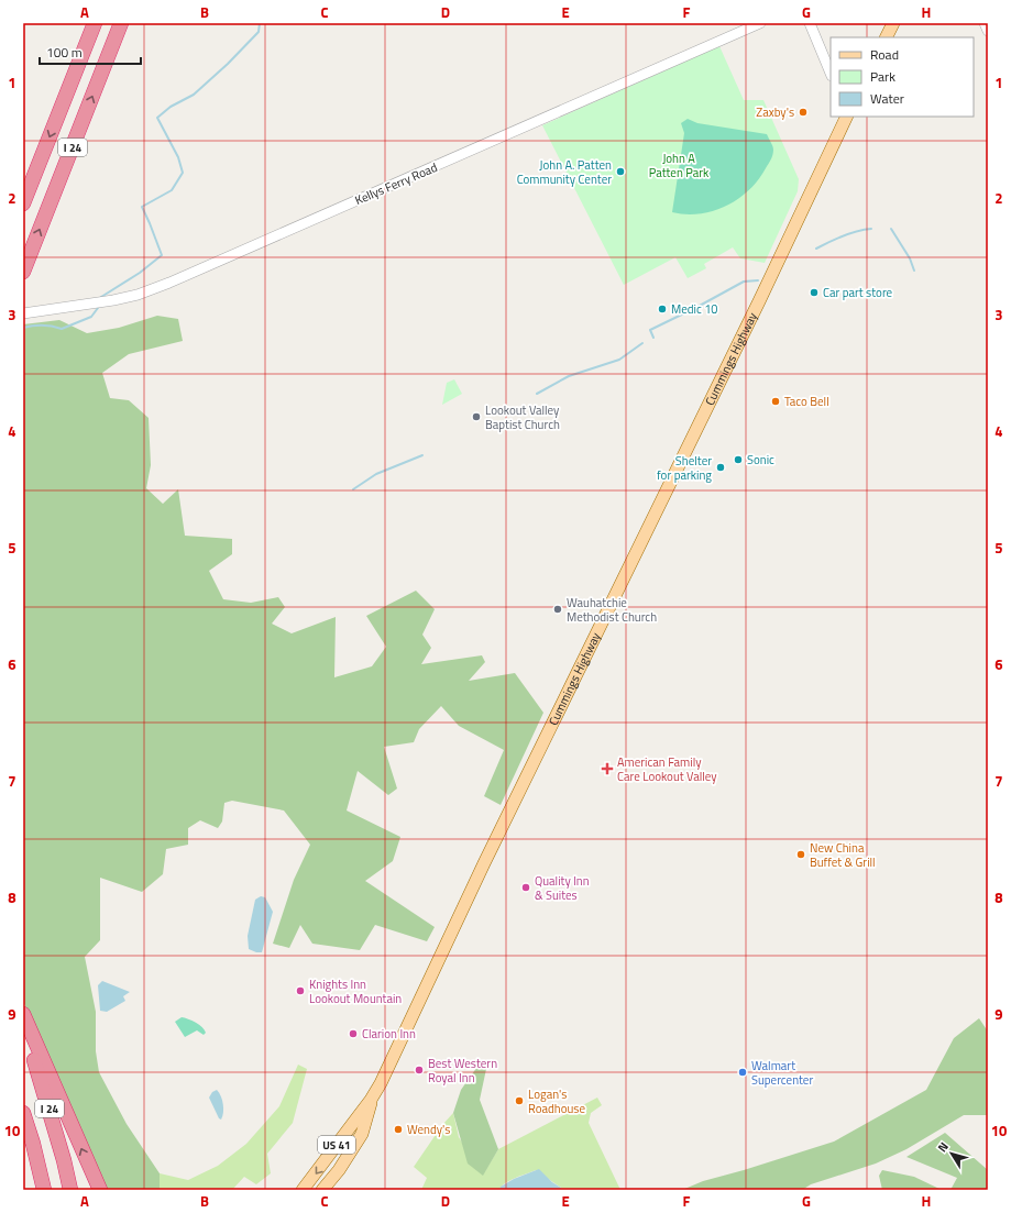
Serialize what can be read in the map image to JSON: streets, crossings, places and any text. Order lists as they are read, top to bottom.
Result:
{
  "streets": {
    "highway": ["I 24"],
    "main road": ["Cummings Highway", "US 41"],
    "street": ["Kellys Ferry Road"]
  },
  "parks": ["John A Patten Park"],
  "places": {
    "other": [
      "Zaxby's",
      "John A. Patten Community Center",
      "Car part store",
      "Medic 10",
      "Taco Bell",
      "Lookout Valley Baptist Church",
      "Sonic",
      "Shelter for parking",
      "Wauhatchie Methodist Church",
      "New China Buffet & Grill",
      "Quality Inn & Suites",
      "Knights Inn Lookout Mountain",
      "Clarion Inn",
      "Best Western Royal Inn",
      "Walmart Supercenter",
      "Logan's Roadhouse",
      "Wendy's"
    ],
    "health": ["American Family Care Lookout Valley"]
  },
  "legend": ["Road", "Park", "Water"],
  "scale_bar": "100 m",
  "north": "top left",
  "grid": {
    "columns": [
      "A",
      "B",
      "C",
      "D",
      "E",
      "F",
      "G",
      "H"
    ],
    "rows": [
      "1",
      "2",
      "3",
      "4",
      "5",
      "6",
      "7",
      "8",
      "9",
      "10"
    ]
  }
}
